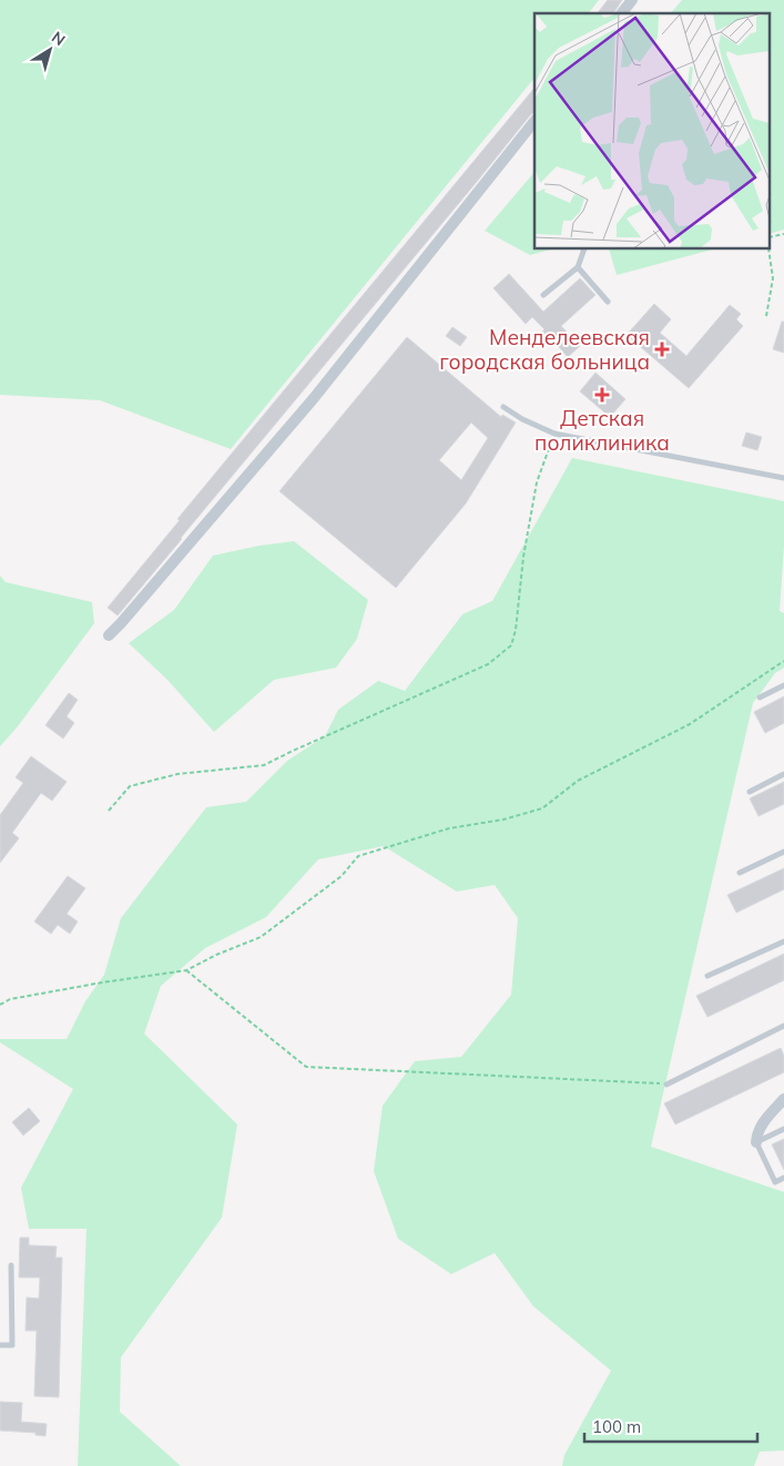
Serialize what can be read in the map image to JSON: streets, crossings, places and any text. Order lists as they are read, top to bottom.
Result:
{
  "places": {
    "health": ["Менделеевская городская больница", "Детская поликлиника"]
  },
  "scale_bar": "100 m",
  "north": "top right"
}
